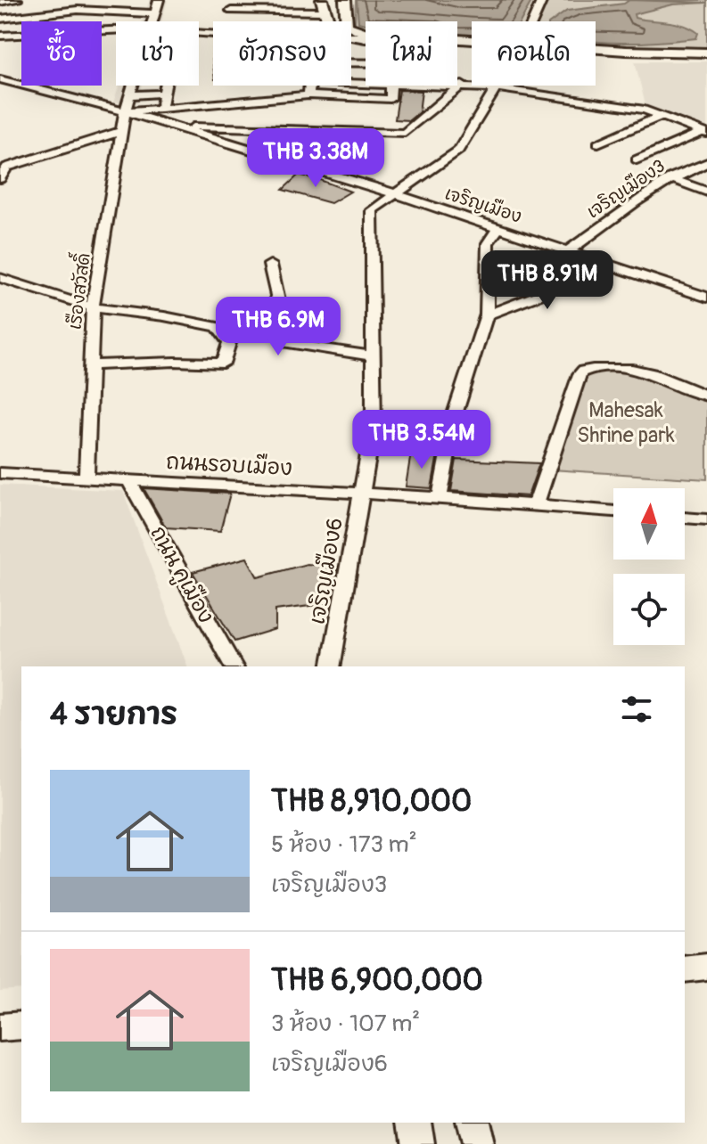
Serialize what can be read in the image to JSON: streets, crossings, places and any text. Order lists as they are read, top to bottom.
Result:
{
  "streets": {
    "street": [
      "เจริญเมือง3",
      "เจริญเมือง",
      "เรืองสวัสดิ์",
      "ถนนรอบเมือง",
      "เจริญเมือง6",
      "ถนน คูเมือง"
    ]
  },
  "crossings": [
    ["เจริญเมือง3", "เจริญเมือง"],
    ["เจริญเมือง", "เรืองสวัสดิ์"],
    ["เจริญเมือง", "เจริญเมือง6"],
    ["เรืองสวัสดิ์", "ถนนรอบเมือง"],
    ["ถนนรอบเมือง", "เจริญเมือง6"],
    ["ถนนรอบเมือง", "ถนน คูเมือง"]
  ],
  "parks": ["Mahesak Shrine park"],
  "north": "top",
  "page": {
    "chip": [
      "ซื้อ",
      "เช่า",
      "ตัวกรอง",
      "ใหม่",
      "คอนโด"
    ],
    "price": [
      "THB 3.38M",
      "THB 8.91M",
      "THB 6.9M",
      "THB 3.54M"
    ],
    "heading": "4 รายการ",
    "list": [
      {
        "name": "THB 8,910,000",
        "note": "5 ห้อง · 173 m² · เจริญเมือง3"
      },
      {
        "name": "THB 6,900,000",
        "note": "3 ห้อง · 107 m² · เจริญเมือง6"
      }
    ]
  }
}
